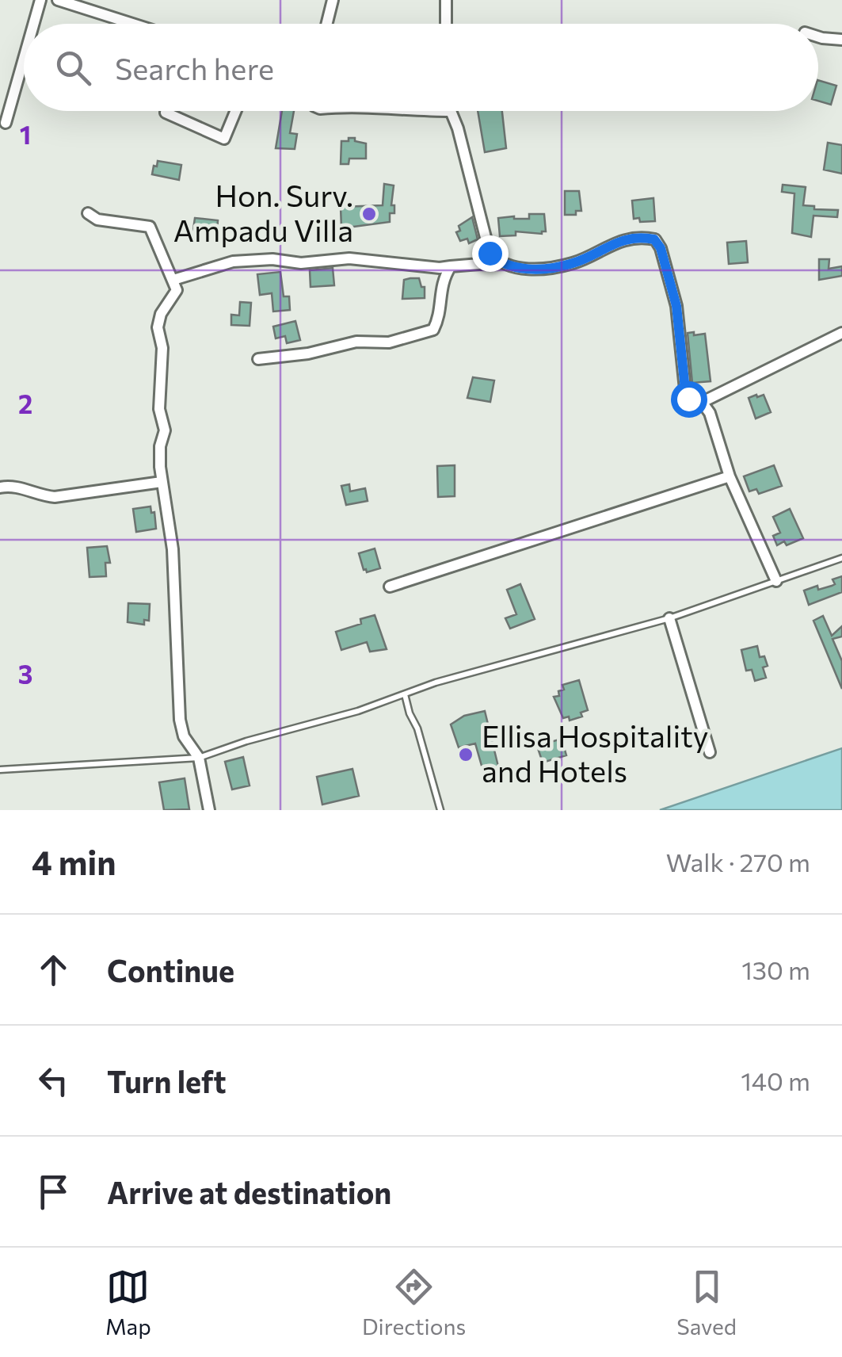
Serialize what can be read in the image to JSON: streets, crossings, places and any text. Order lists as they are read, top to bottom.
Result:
{
  "places": ["Hon. Surv. Ampadu Villa", "Ellisa Hospitality and Hotels"],
  "page": {
    "search": "Search here",
    "heading": ["4 min", "Walk · 270 m"],
    "list": [
      ["Continue", "130 m"],
      ["Turn left", "140 m"],
      "Arrive at destination"
    ],
    "nav": ["Map", "Directions", "Saved"]
  },
  "grid": {
    "rows": ["1", "2", "3"]
  }
}
